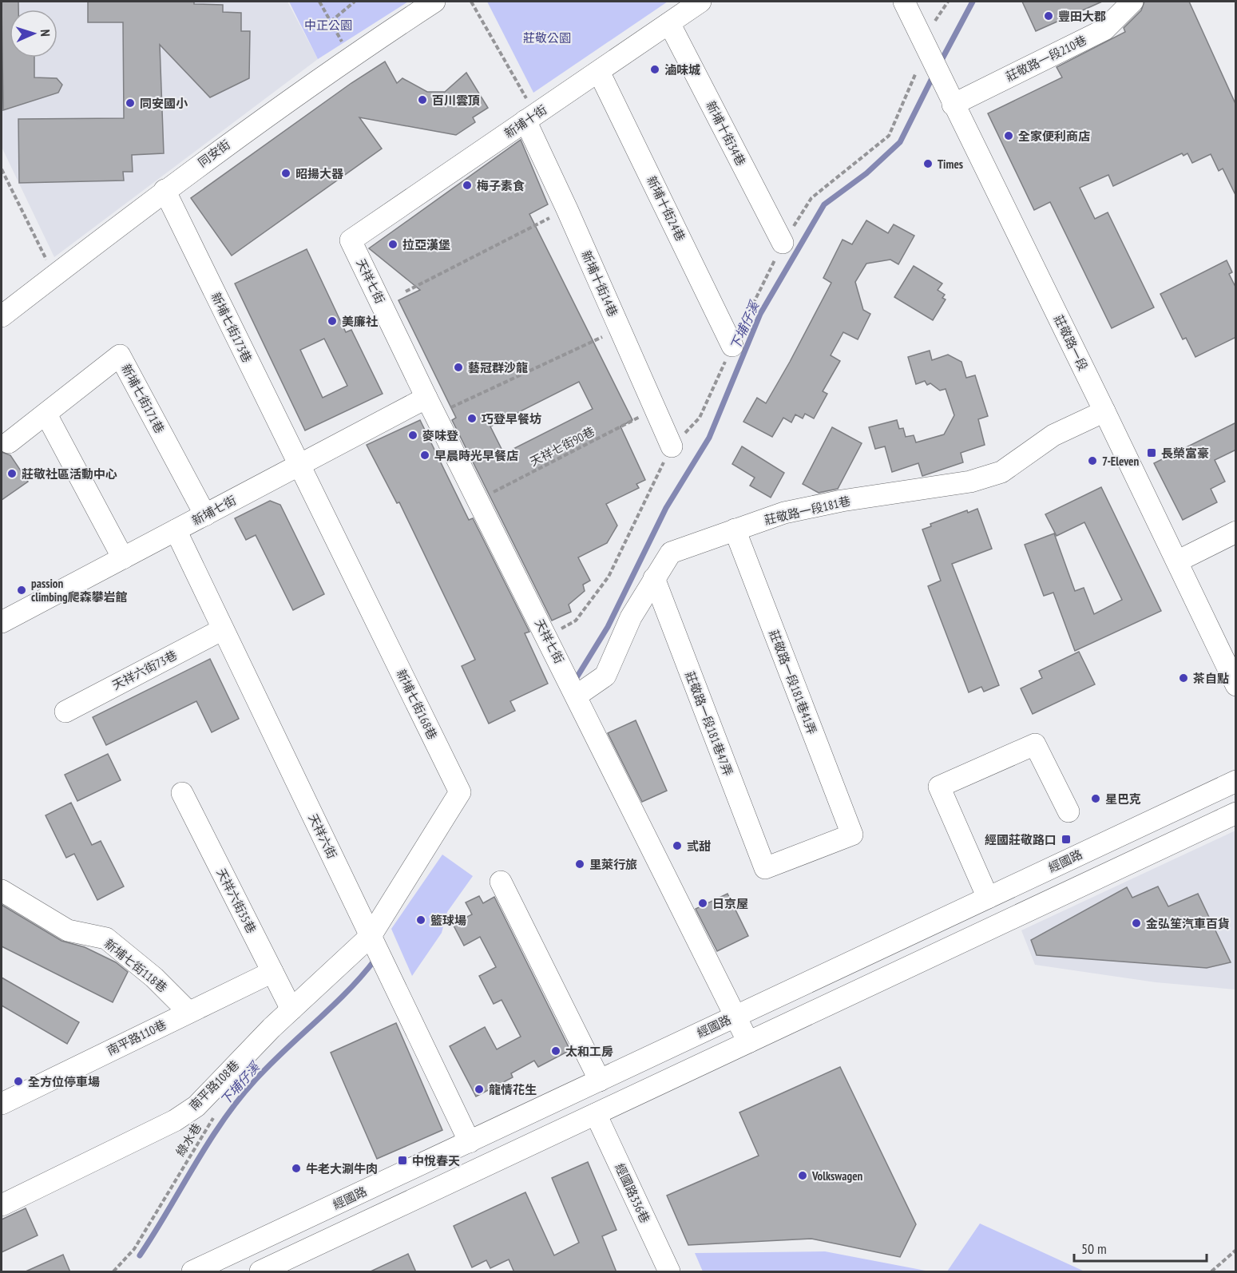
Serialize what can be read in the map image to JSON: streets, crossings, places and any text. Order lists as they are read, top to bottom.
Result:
{
  "streets": {
    "street": [
      "莊敬路一段210巷",
      "新埔十街",
      "新埔十街34巷",
      "同安街",
      "新埔十街24巷",
      "天祥七街",
      "新埔十街14巷",
      "新埔七街173巷",
      "莊敬路一段",
      "新埔七街171巷",
      "新埔七街",
      "莊敬路一段181巷",
      "天祥六街73巷",
      "莊敬路一段181巷41弄",
      "新埔七街168巷",
      "莊敬路一段181巷47弄",
      "天祥六街",
      "經國路",
      "天祥六街35巷",
      "新埔七街118巷",
      "南平路110巷",
      "南平路108巷",
      "經國路336巷"
    ],
    "path": ["天祥七街90巷", "綠水巷"]
  },
  "crossings": [
    ["莊敬路一段210巷", "莊敬路一段"],
    ["新埔十街", "新埔十街34巷"],
    ["新埔十街", "新埔十街24巷"],
    ["新埔十街", "天祥七街"],
    ["新埔十街", "新埔十街14巷"],
    ["同安街", "新埔七街173巷"],
    ["天祥七街", "天祥七街90巷"],
    ["天祥七街", "新埔七街"],
    ["天祥七街", "莊敬路一段181巷"],
    ["天祥七街", "經國路"],
    ["新埔十街14巷", "天祥七街90巷"],
    ["新埔七街173巷", "新埔七街"],
    ["新埔七街173巷", "新埔七街168巷"],
    ["莊敬路一段", "莊敬路一段181巷"],
    ["新埔七街171巷", "新埔七街"],
    ["新埔七街", "新埔七街168巷"],
    ["新埔七街", "天祥六街"],
    ["莊敬路一段181巷", "莊敬路一段181巷41弄"],
    ["莊敬路一段181巷", "莊敬路一段181巷47弄"],
    ["天祥六街73巷", "天祥六街"],
    ["莊敬路一段181巷41弄", "莊敬路一段181巷47弄"],
    ["新埔七街168巷", "天祥六街"],
    ["新埔七街168巷", "南平路108巷"],
    ["天祥六街", "經國路"],
    ["天祥六街", "南平路108巷"],
    ["天祥六街35巷", "南平路110巷"],
    ["天祥六街35巷", "南平路108巷"],
    ["新埔七街118巷", "南平路110巷"]
  ],
  "water": ["下埔仔溪"],
  "parks": ["中正公園", "莊敬公園"],
  "places": {
    "other": [
      "豐田大郡",
      "滷味城",
      "百川雲頂",
      "同安國小",
      "全家便利商店",
      "Times",
      "昭揚大器",
      "梅子素食",
      "拉亞漢堡",
      "美廉社",
      "藝冠群沙龍",
      "巧登早餐坊",
      "麥味登",
      "早晨時光早餐店",
      "7-Eleven",
      "莊敬社區活動中心",
      "passion climbing爬森攀岩館",
      "茶自點",
      "星巴克",
      "弎甜",
      "里萊行旅",
      "日京屋",
      "籃球場",
      "金弘笙汽車百貨",
      "太和工房",
      "全方位停車場",
      "龍情花生",
      "牛老大涮牛肉",
      "Volkswagen"
    ],
    "transit": ["長榮富豪", "經國莊敬路口", "中悅春天"]
  },
  "scale_bar": "50 m",
  "north": "right"
}
